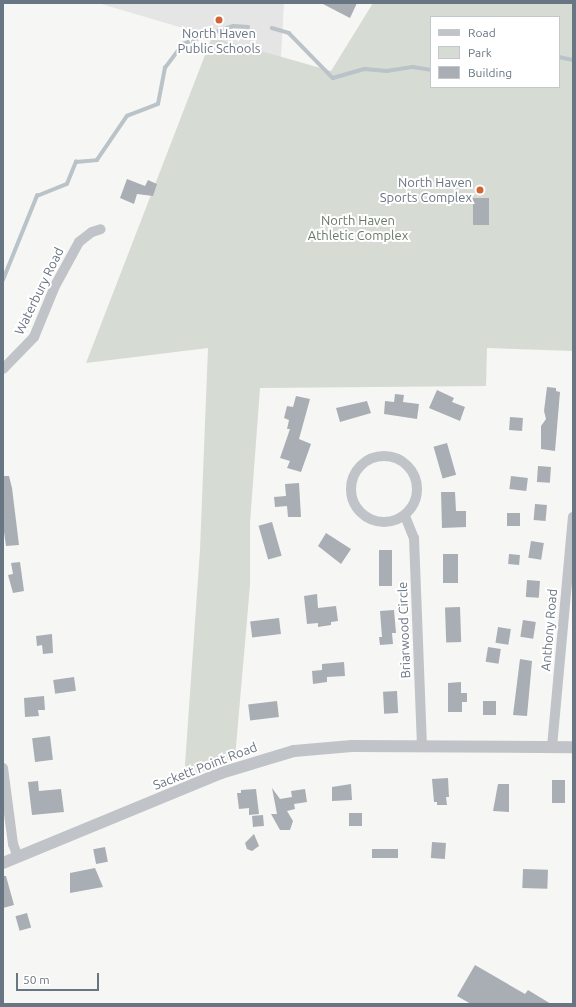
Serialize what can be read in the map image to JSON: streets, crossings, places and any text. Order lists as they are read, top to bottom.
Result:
{
  "streets": {
    "street": [
      "Waterbury Road",
      "Briarwood Circle",
      "Anthony Road",
      "Sackett Point Road"
    ]
  },
  "crossings": [
    ["Briarwood Circle", "Sackett Point Road"],
    ["Anthony Road", "Sackett Point Road"]
  ],
  "parks": ["North Haven Athletic Complex"],
  "places": ["North Haven Public Schools", "North Haven Sports Complex"],
  "legend": ["Road", "Park", "Building"],
  "scale_bar": "50 m"
}
